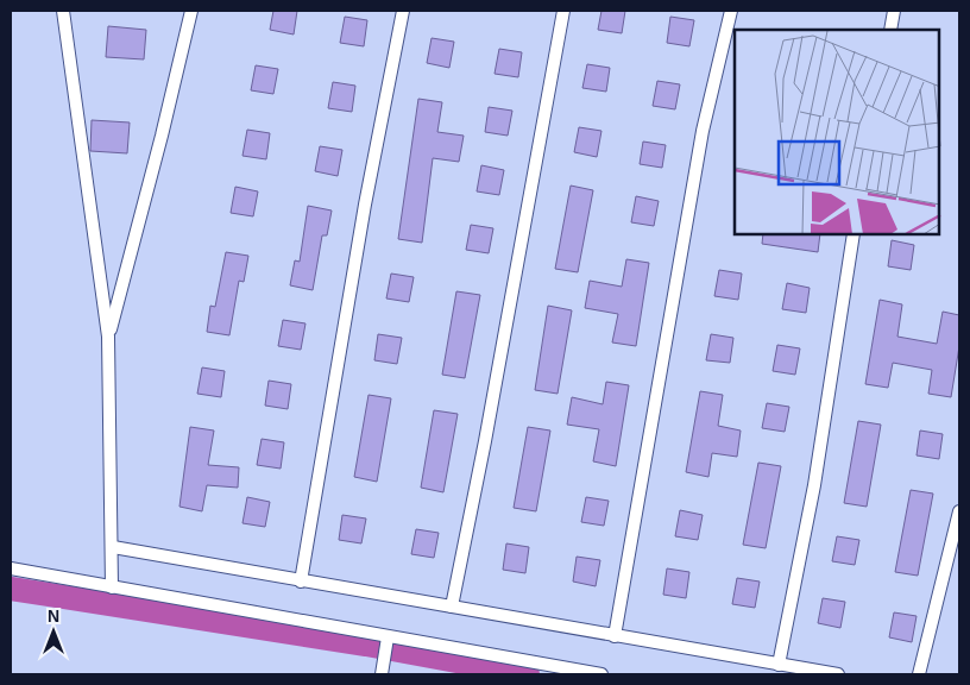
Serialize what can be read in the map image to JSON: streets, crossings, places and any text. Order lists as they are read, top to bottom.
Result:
{
  "north": "top"
}
